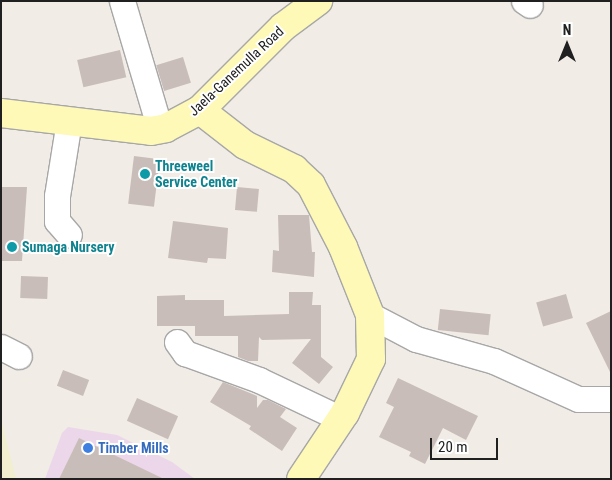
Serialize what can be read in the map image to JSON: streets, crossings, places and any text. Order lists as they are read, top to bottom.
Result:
{
  "streets": {
    "street": ["Jaela-Ganemulla Road"]
  },
  "places": ["Threeweel Service Center", "Sumaga Nursery", "Timber Mills"],
  "scale_bar": "20 m",
  "north": "top"
}
